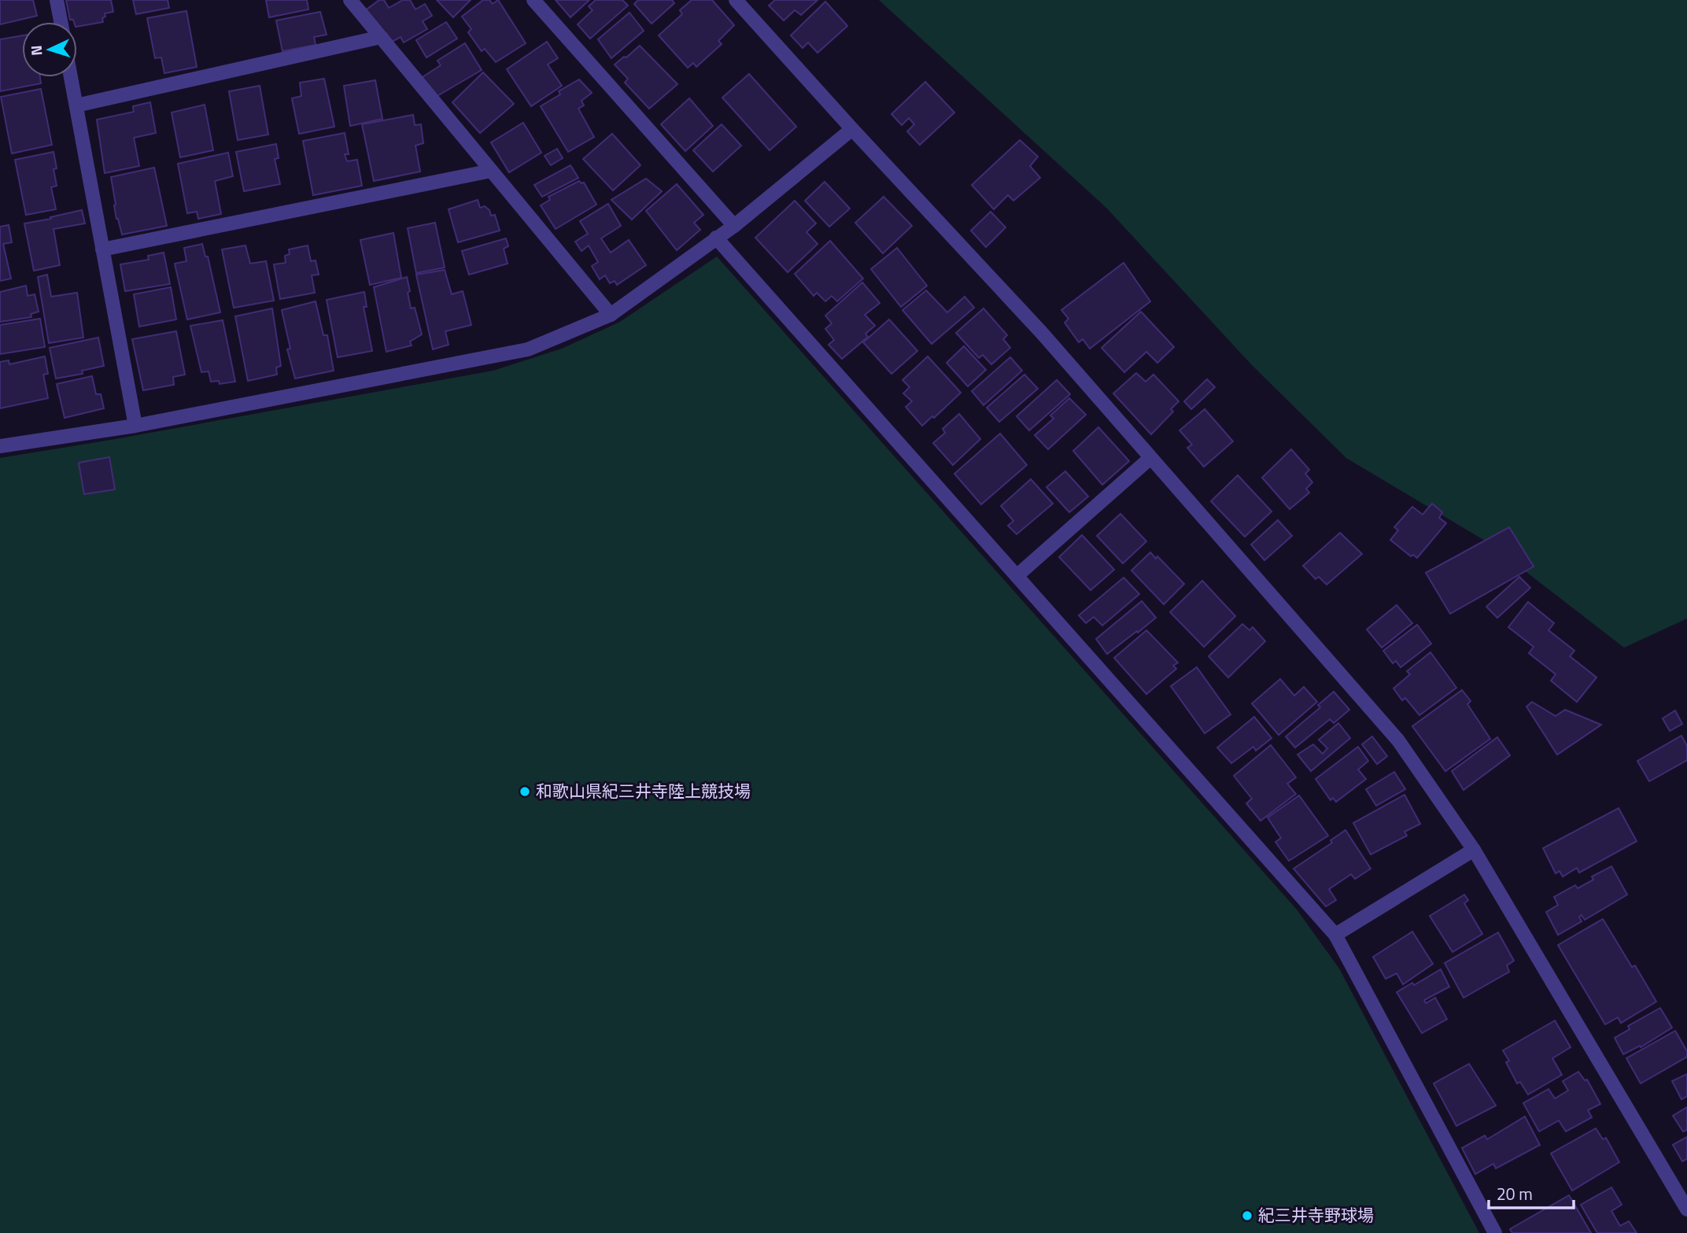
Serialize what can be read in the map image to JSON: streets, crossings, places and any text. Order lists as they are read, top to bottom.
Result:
{
  "places": ["和歌山県紀三井寺陸上競技場", "紀三井寺野球場"],
  "scale_bar": "20 m",
  "north": "left"
}
